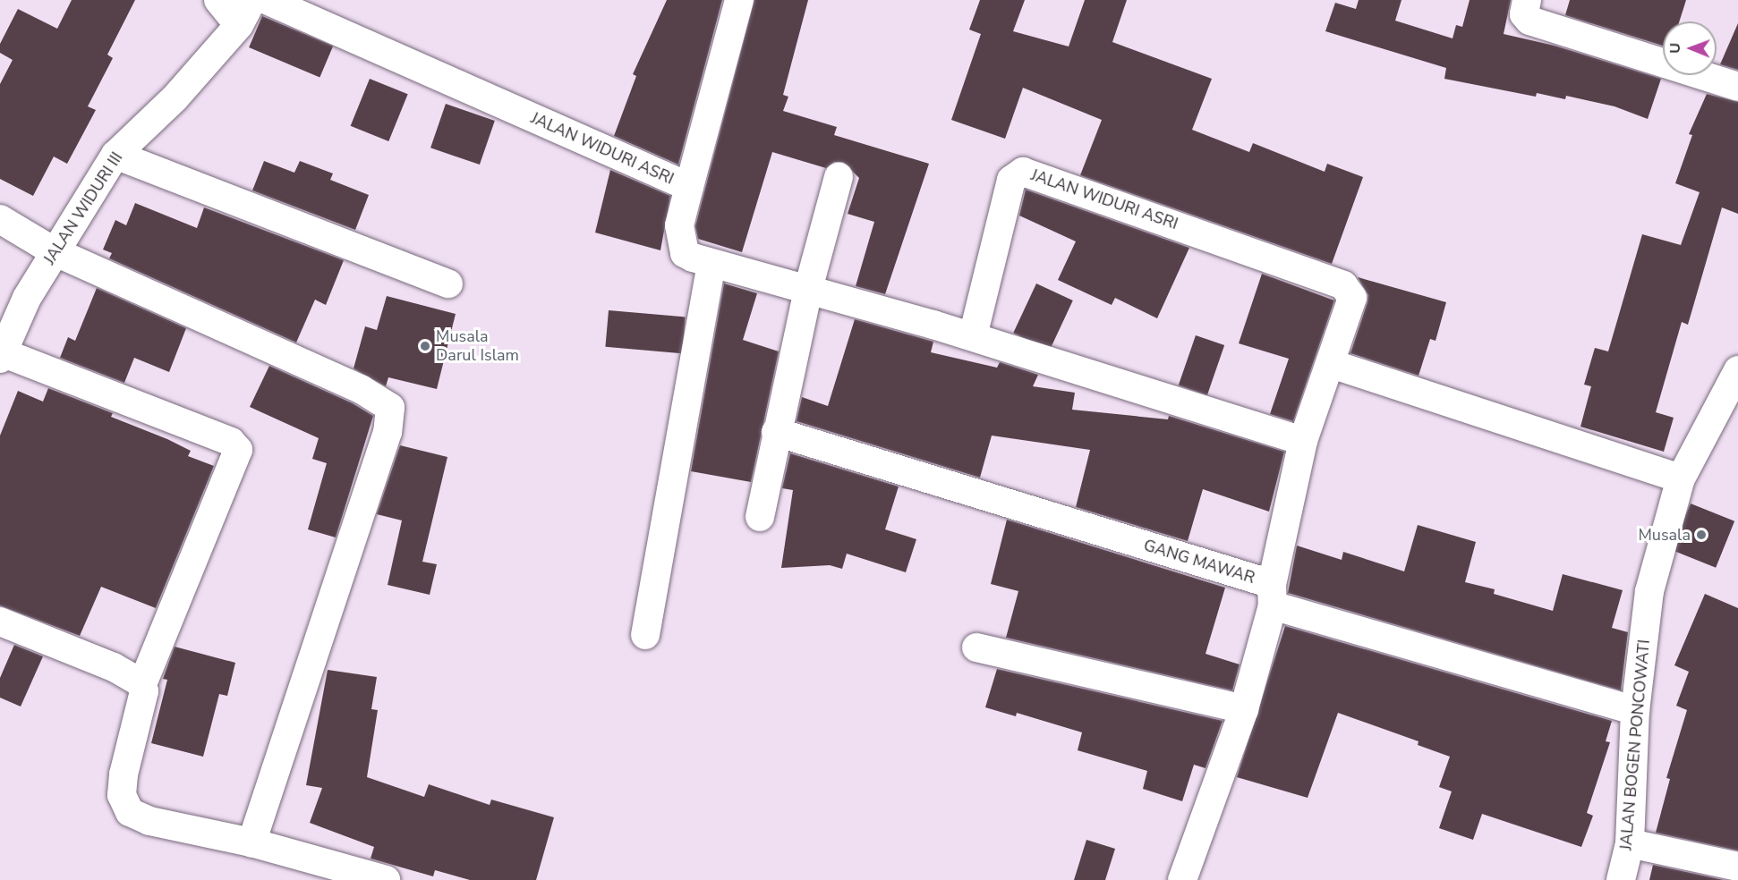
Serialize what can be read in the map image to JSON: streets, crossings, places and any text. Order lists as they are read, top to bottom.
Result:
{
  "streets": {
    "street": [
      "JALAN WIDURI ASRI",
      "JALAN WIDURI III",
      "GANG MAWAR",
      "JALAN BOGEN PONCOWATI"
    ]
  },
  "crossings": [
    ["GANG MAWAR", "JALAN BOGEN PONCOWATI"]
  ],
  "places": ["Musala Darul Islam", "Musala"],
  "north": "left"
}
